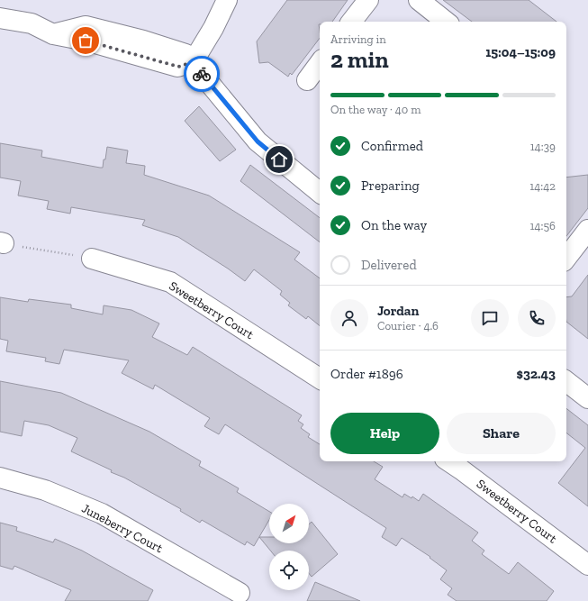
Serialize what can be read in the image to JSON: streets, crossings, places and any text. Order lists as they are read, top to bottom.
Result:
{
  "streets": {
    "street": ["Sweetberry Court", "Juneberry Court"]
  },
  "north": "top right",
  "page": {
    "heading": ["2 min", "Arriving in", "15:04–15:09"],
    "panel": [
      "Jordan",
      "Courier · 4.6",
      "Order #1896",
      "$32.43"
    ],
    "bar": "On the way · 40 m",
    "list": [
      ["Confirmed", "14:39"],
      ["Preparing", "14:42"],
      ["On the way", "14:56"],
      "Delivered"
    ],
    "buttons": ["Help", "Share"]
  }
}
